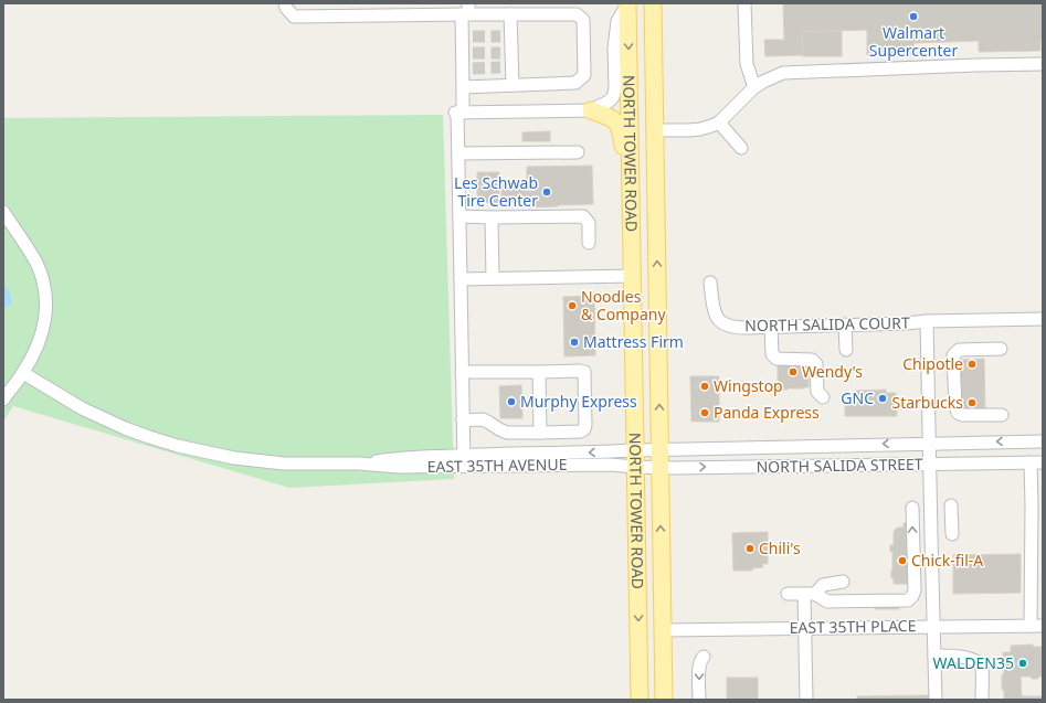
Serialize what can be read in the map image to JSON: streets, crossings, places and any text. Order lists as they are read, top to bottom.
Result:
{
  "streets": {
    "main road": ["NORTH TOWER ROAD"],
    "street": [
      "NORTH SALIDA COURT",
      "EAST 35TH AVENUE",
      "NORTH SALIDA STREET",
      "EAST 35TH PLACE"
    ]
  },
  "crossings": [
    ["NORTH TOWER ROAD", "EAST 35TH AVENUE"],
    ["NORTH TOWER ROAD", "NORTH SALIDA STREET"],
    ["NORTH TOWER ROAD", "EAST 35TH PLACE"],
    ["NORTH SALIDA COURT", "NORTH SALIDA STREET"],
    ["NORTH SALIDA COURT", "EAST 35TH PLACE"],
    ["EAST 35TH AVENUE", "NORTH SALIDA STREET"]
  ],
  "places": [
    "Walmart Supercenter",
    "Les Schwab Tire Center",
    "Noodles & Company",
    "Mattress Firm",
    "Chipotle",
    "Wendy's",
    "Wingstop",
    "GNC",
    "Murphy Express",
    "Starbucks",
    "Panda Express",
    "Chili's",
    "Chick-fil-A",
    "WALDEN35"
  ]
}
